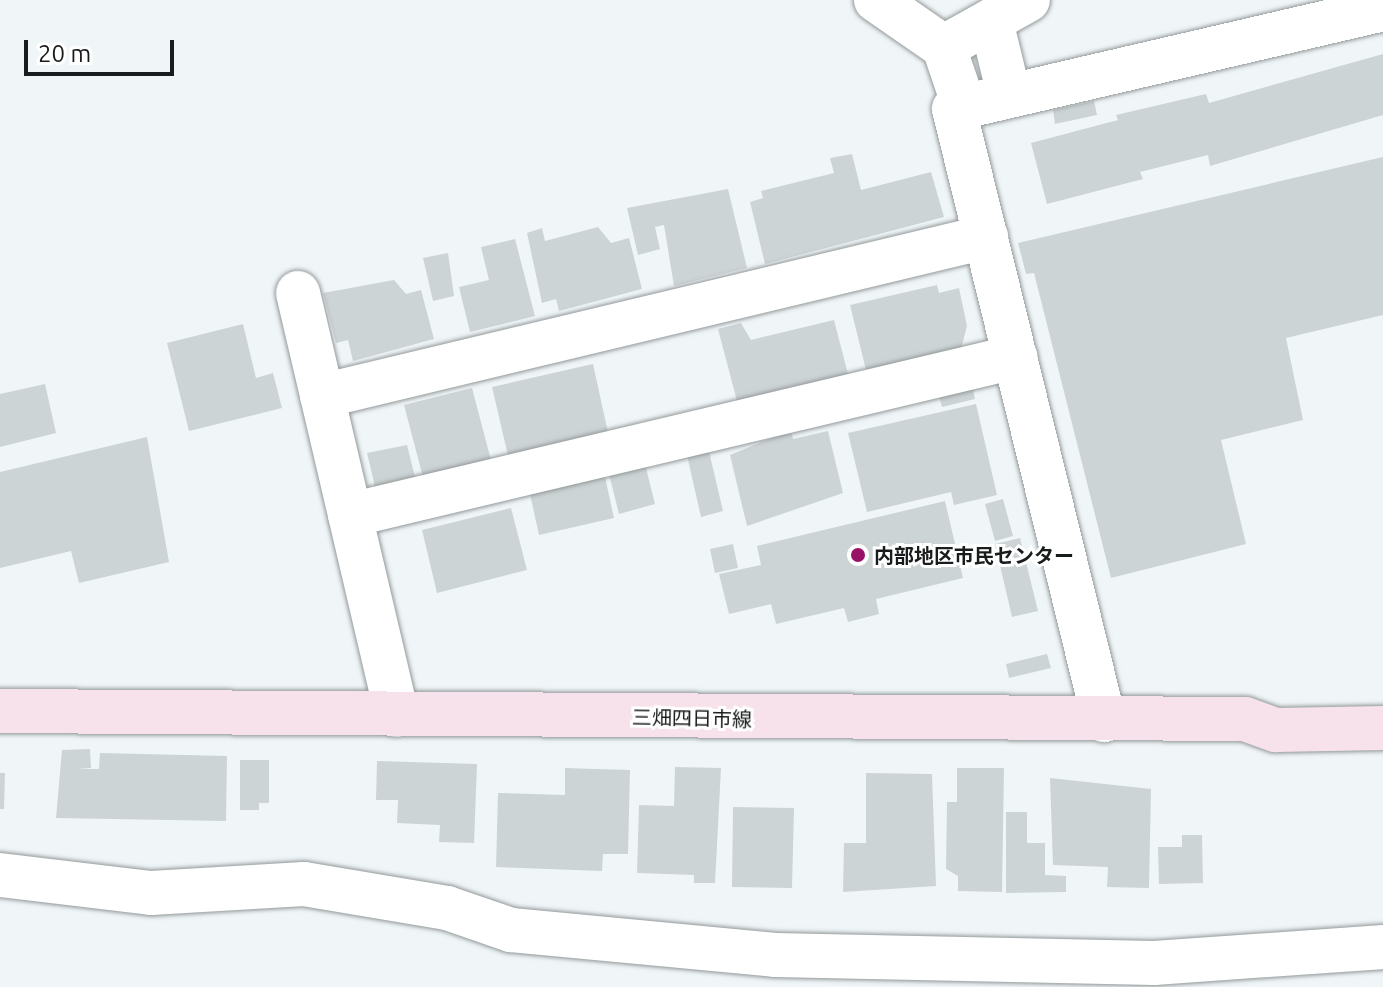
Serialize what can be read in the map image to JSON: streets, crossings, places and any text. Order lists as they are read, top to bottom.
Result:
{
  "streets": {
    "main road": ["三畑四日市線"]
  },
  "places": ["内部地区市民センター"],
  "scale_bar": "20 m"
}
